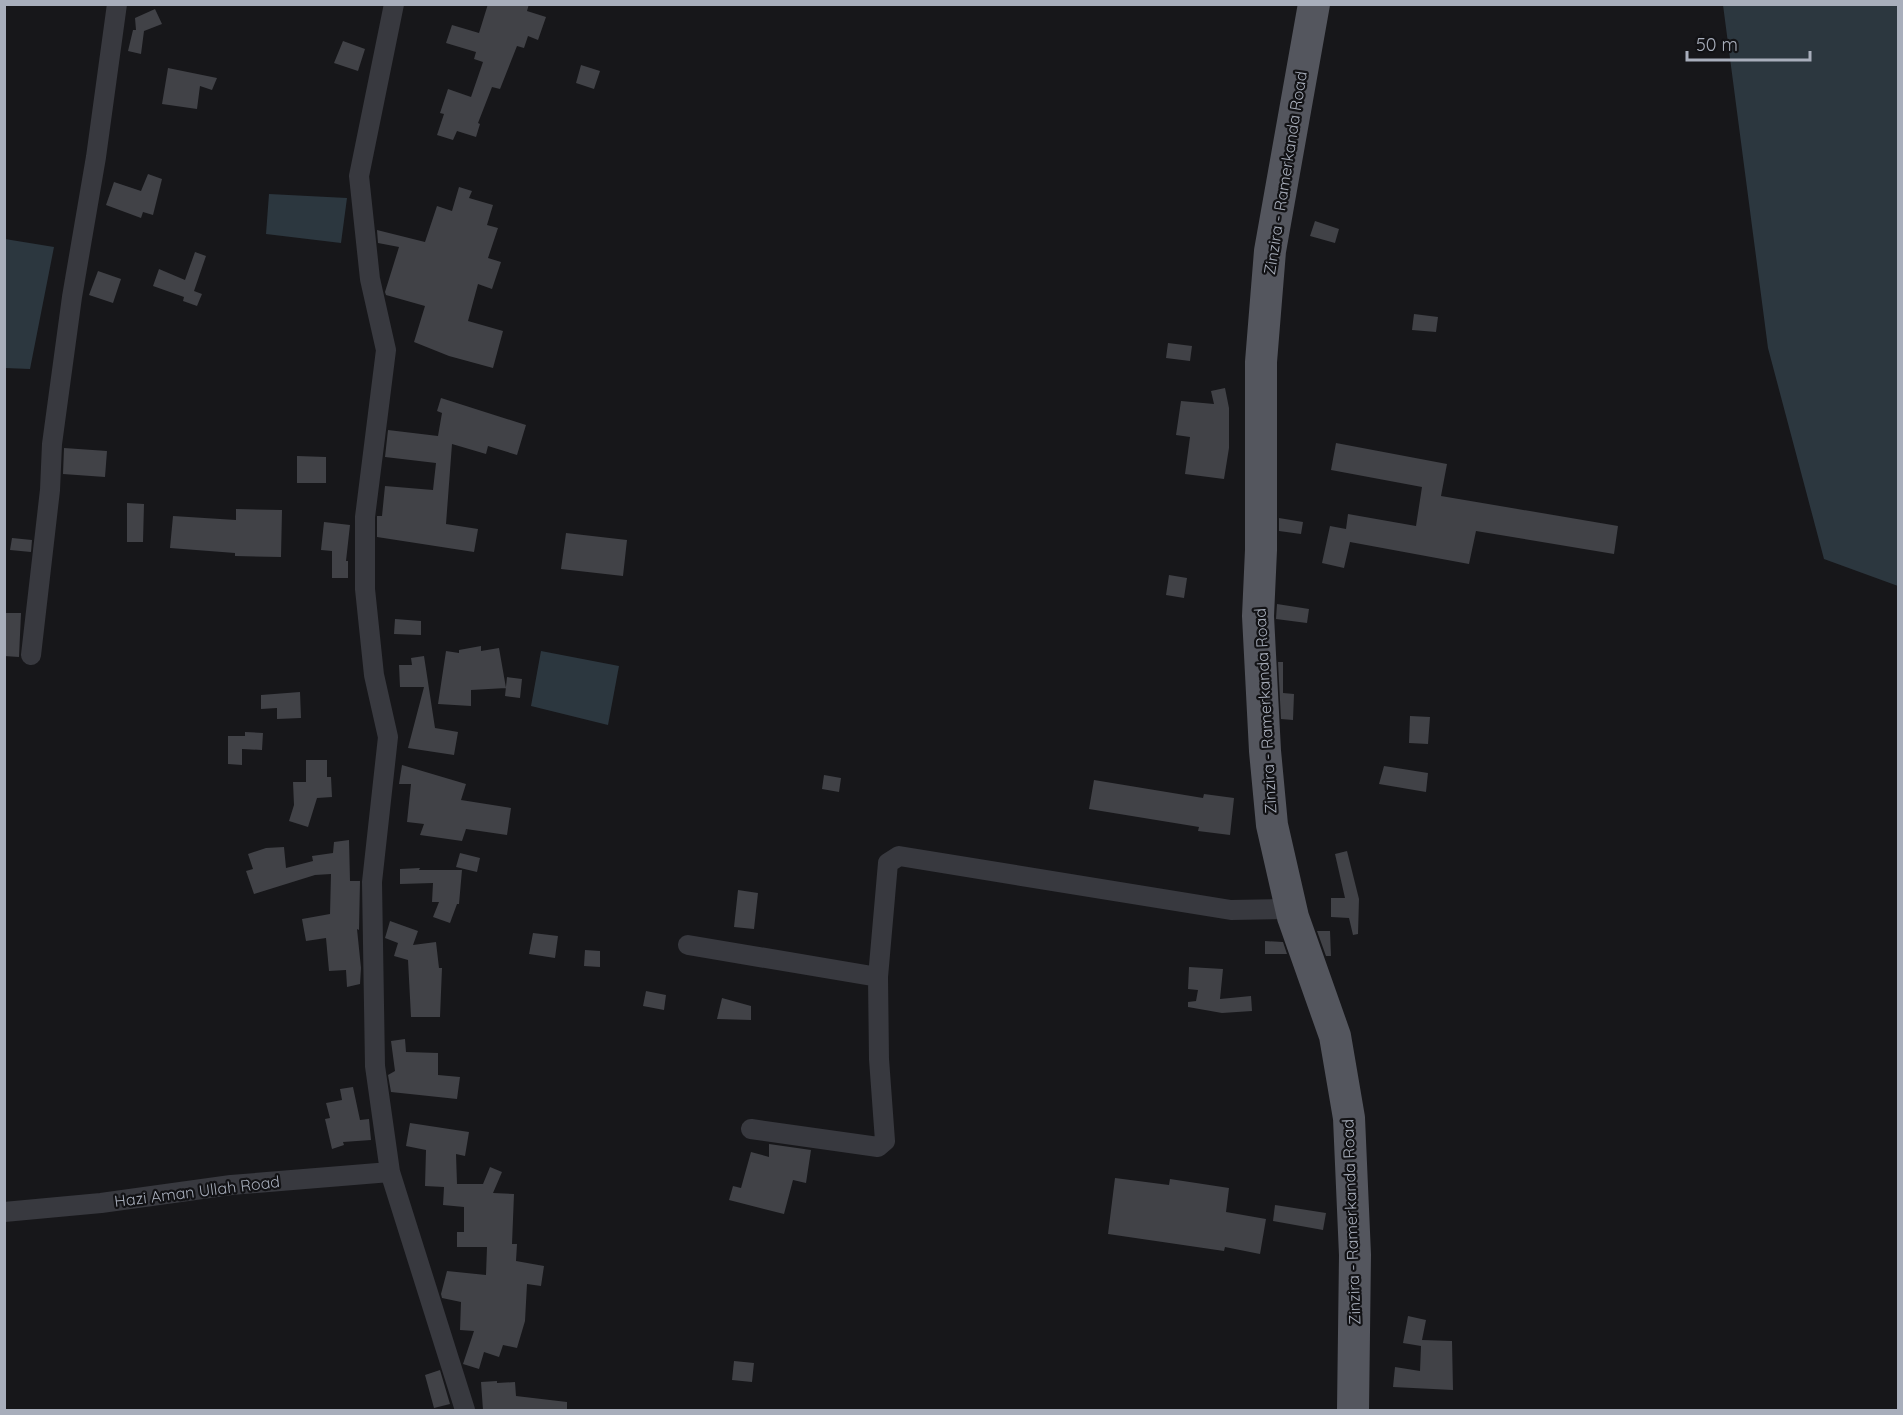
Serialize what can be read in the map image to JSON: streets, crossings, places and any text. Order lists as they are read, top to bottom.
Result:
{
  "streets": {
    "main road": ["Zinzira - Ramerkanda Road"],
    "street": ["Hazi Aman Ullah Road"]
  },
  "scale_bar": "50 m"
}
